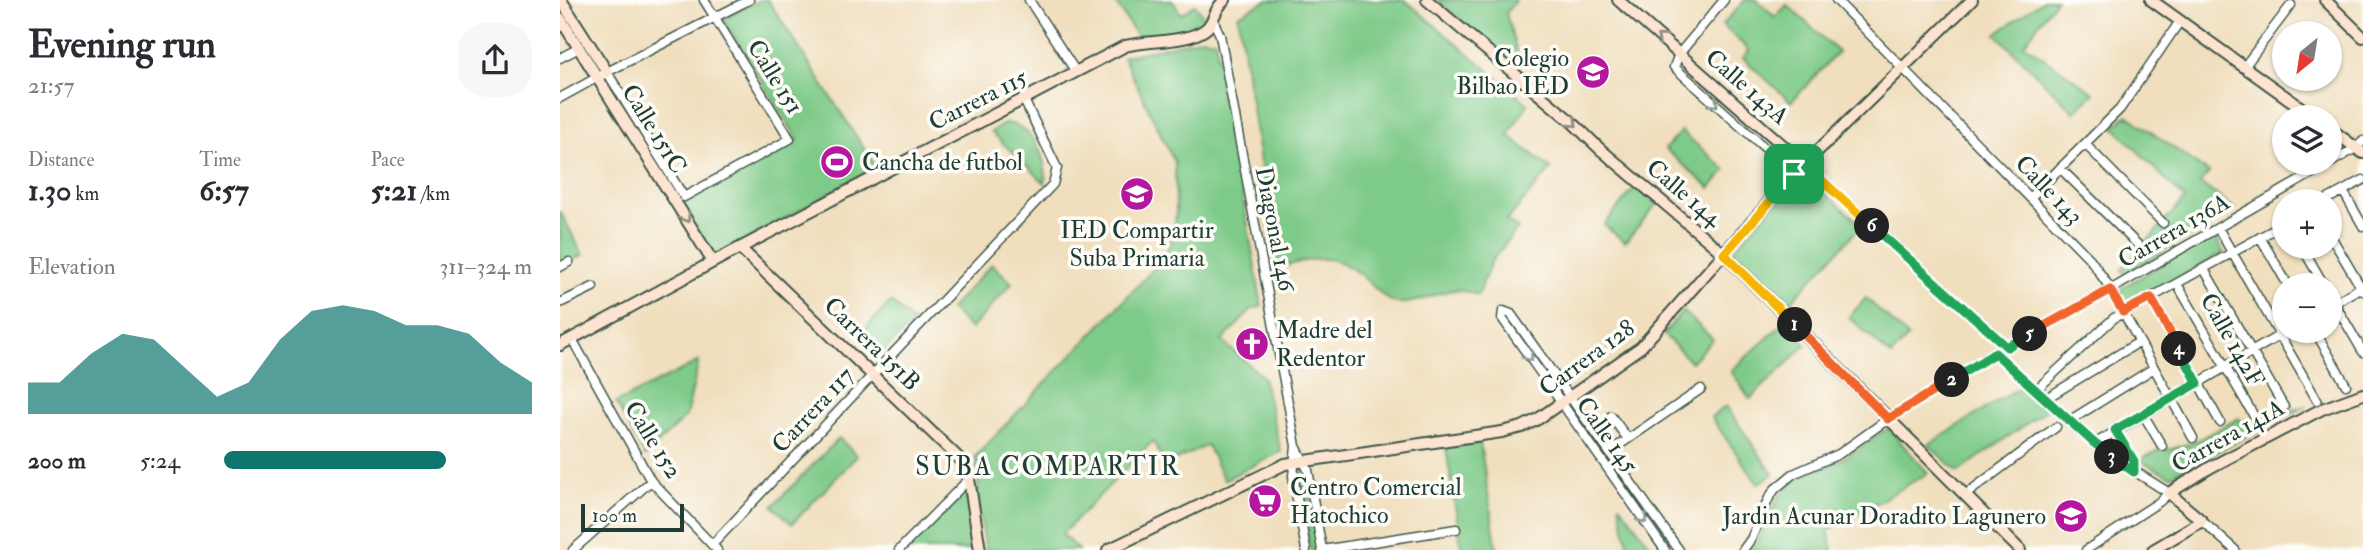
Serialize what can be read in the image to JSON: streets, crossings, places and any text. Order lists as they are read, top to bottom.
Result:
{
  "streets": {
    "street": [
      "Calle 151",
      "Calle 143A",
      "Carrera 115",
      "Calle 151C",
      "Calle 143",
      "Calle 144",
      "Diagonal 146",
      "Carrera 136A",
      "Calle 142F",
      "Carrera 151B",
      "Carrera 128",
      "Carrera 117",
      "Calle 145",
      "Carrera 141A",
      "Calle 152"
    ]
  },
  "crossings": [
    ["Calle 151", "Calle 151C"],
    ["Calle 143A", "Carrera 136A"],
    ["Calle 143A", "Carrera 128"],
    ["Carrera 115", "Calle 151C"],
    ["Carrera 115", "Diagonal 146"],
    ["Carrera 115", "Carrera 151B"],
    ["Carrera 115", "Carrera 117"],
    ["Carrera 115", "Calle 152"],
    ["Calle 143", "Carrera 136A"],
    ["Calle 143", "Carrera 128"],
    ["Calle 144", "Carrera 136A"],
    ["Calle 144", "Carrera 128"],
    ["Diagonal 146", "Carrera 128"],
    ["Carrera 151B", "Carrera 117"],
    ["Carrera 128", "Calle 145"],
    ["Carrera 117", "Calle 152"]
  ],
  "one_way": ["Calle 144"],
  "districts": ["SUBA COMPARTIR"],
  "places": {
    "school or university": ["Colegio Bilbao IED", "IED Compartir Suba Primaria", "Jardin Acunar Doradito Lagunero"],
    "sports": ["Cancha de futbol"],
    "church": ["Madre del Redentor"],
    "supermarket": ["Centro Comercial Hatochico"]
  },
  "scale_bar": "100 m",
  "north": "bottom left",
  "page": {
    "heading": ["Evening run", "21:57"],
    "map_buttons": ["+", "−"],
    "stats": [
      ["Distance", "1.30 km"],
      ["Time", "6:57"],
      ["Pace", "5:21 /km"]
    ],
    "pins": [
      "6",
      "1",
      "5",
      "4",
      "2",
      "3"
    ],
    "chart": ["Elevation", "311–324 m"],
    "list": [
      {
        "name": "200 m",
        "note": "5:24"
      }
    ],
    "scale": "100 m"
  }
}
